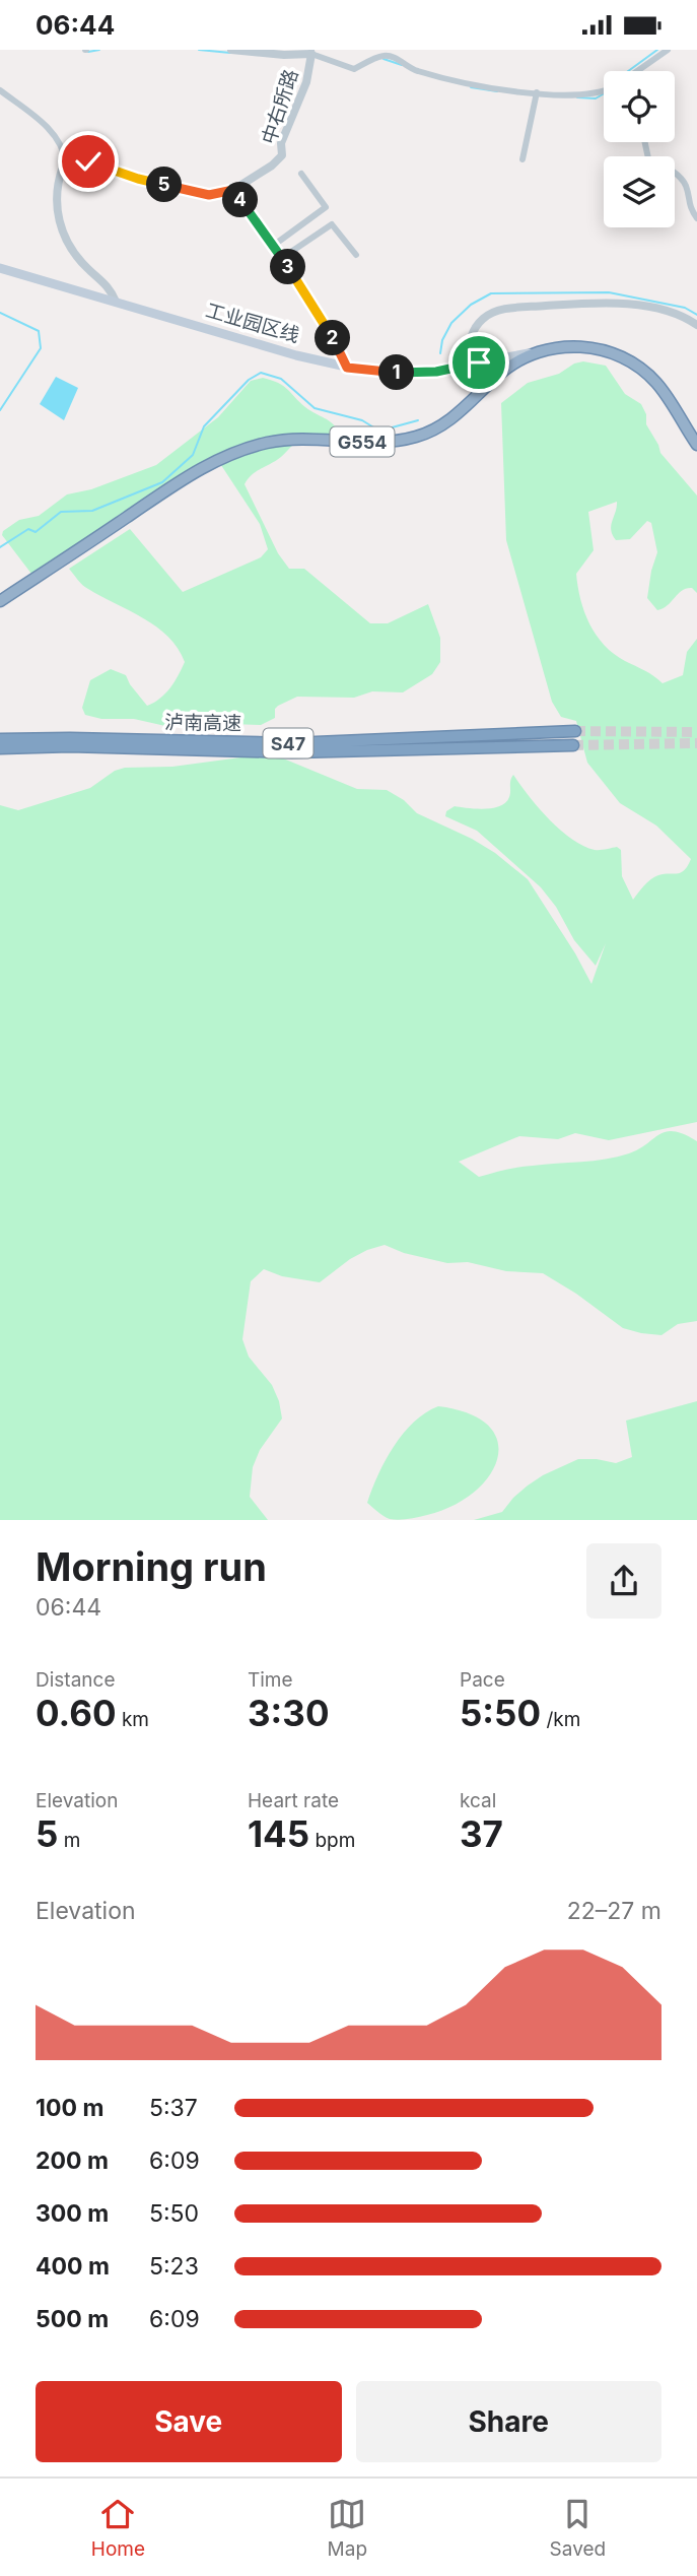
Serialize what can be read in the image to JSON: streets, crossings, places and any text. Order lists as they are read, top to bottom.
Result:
{
  "streets": {
    "highway": ["G554", "泸南高速", "S47"],
    "main road": ["工业园区线"],
    "street": ["中右所路"]
  },
  "crossings": [
    ["工业园区线", "G554"]
  ],
  "page": {
    "status": "06:44",
    "pins": [
      "5",
      "4",
      "3",
      "2",
      "1"
    ],
    "heading": ["Morning run", "06:44"],
    "stats": [
      ["Distance", "0.60 km"],
      ["Time", "3:30"],
      ["Pace", "5:50 /km"],
      ["Elevation", "5 m"],
      ["Heart rate", "145 bpm"],
      ["kcal", "37"]
    ],
    "chart": ["Elevation", "22–27 m"],
    "list": [
      {
        "name": "100 m",
        "note": "5:37"
      },
      {
        "name": "200 m",
        "note": "6:09"
      },
      {
        "name": "300 m",
        "note": "5:50"
      },
      {
        "name": "400 m",
        "note": "5:23"
      },
      {
        "name": "500 m",
        "note": "6:09"
      }
    ],
    "buttons": ["Save", "Share"],
    "tabs": ["Home", "Map", "Saved"]
  }
}
